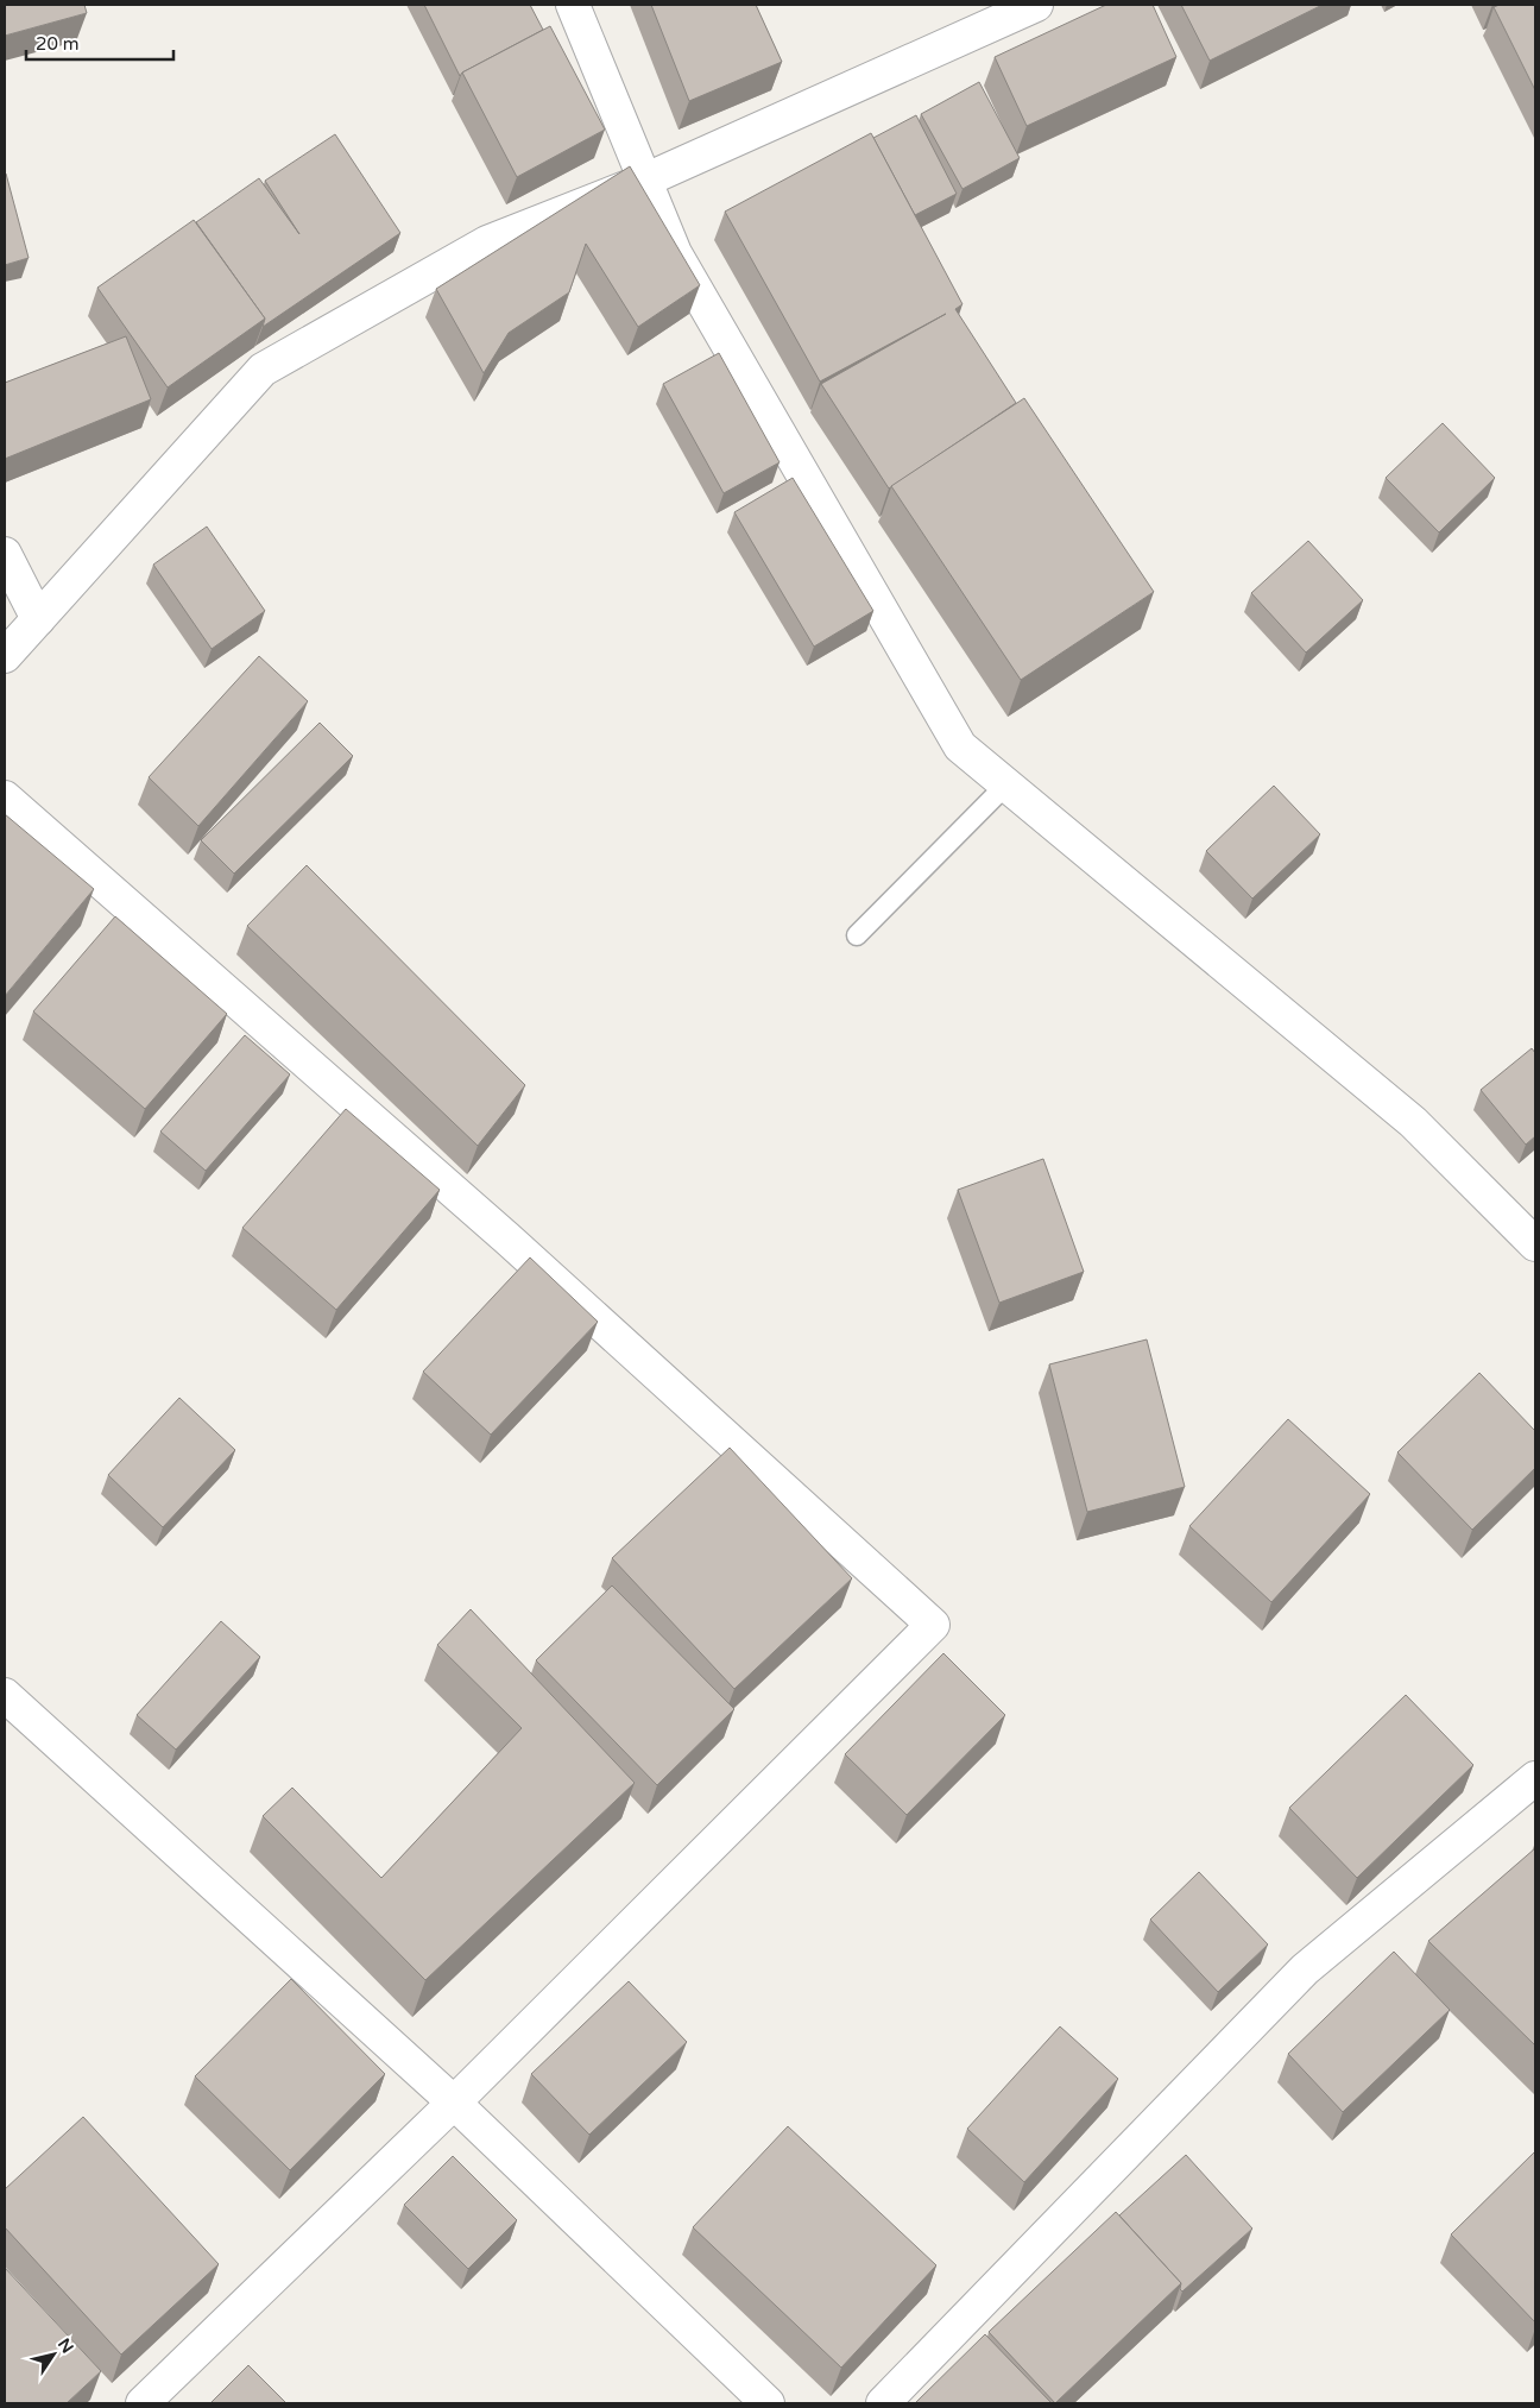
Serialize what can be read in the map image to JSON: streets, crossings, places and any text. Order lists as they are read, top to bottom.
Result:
{
  "scale_bar": "20 m",
  "north": "top right"
}
